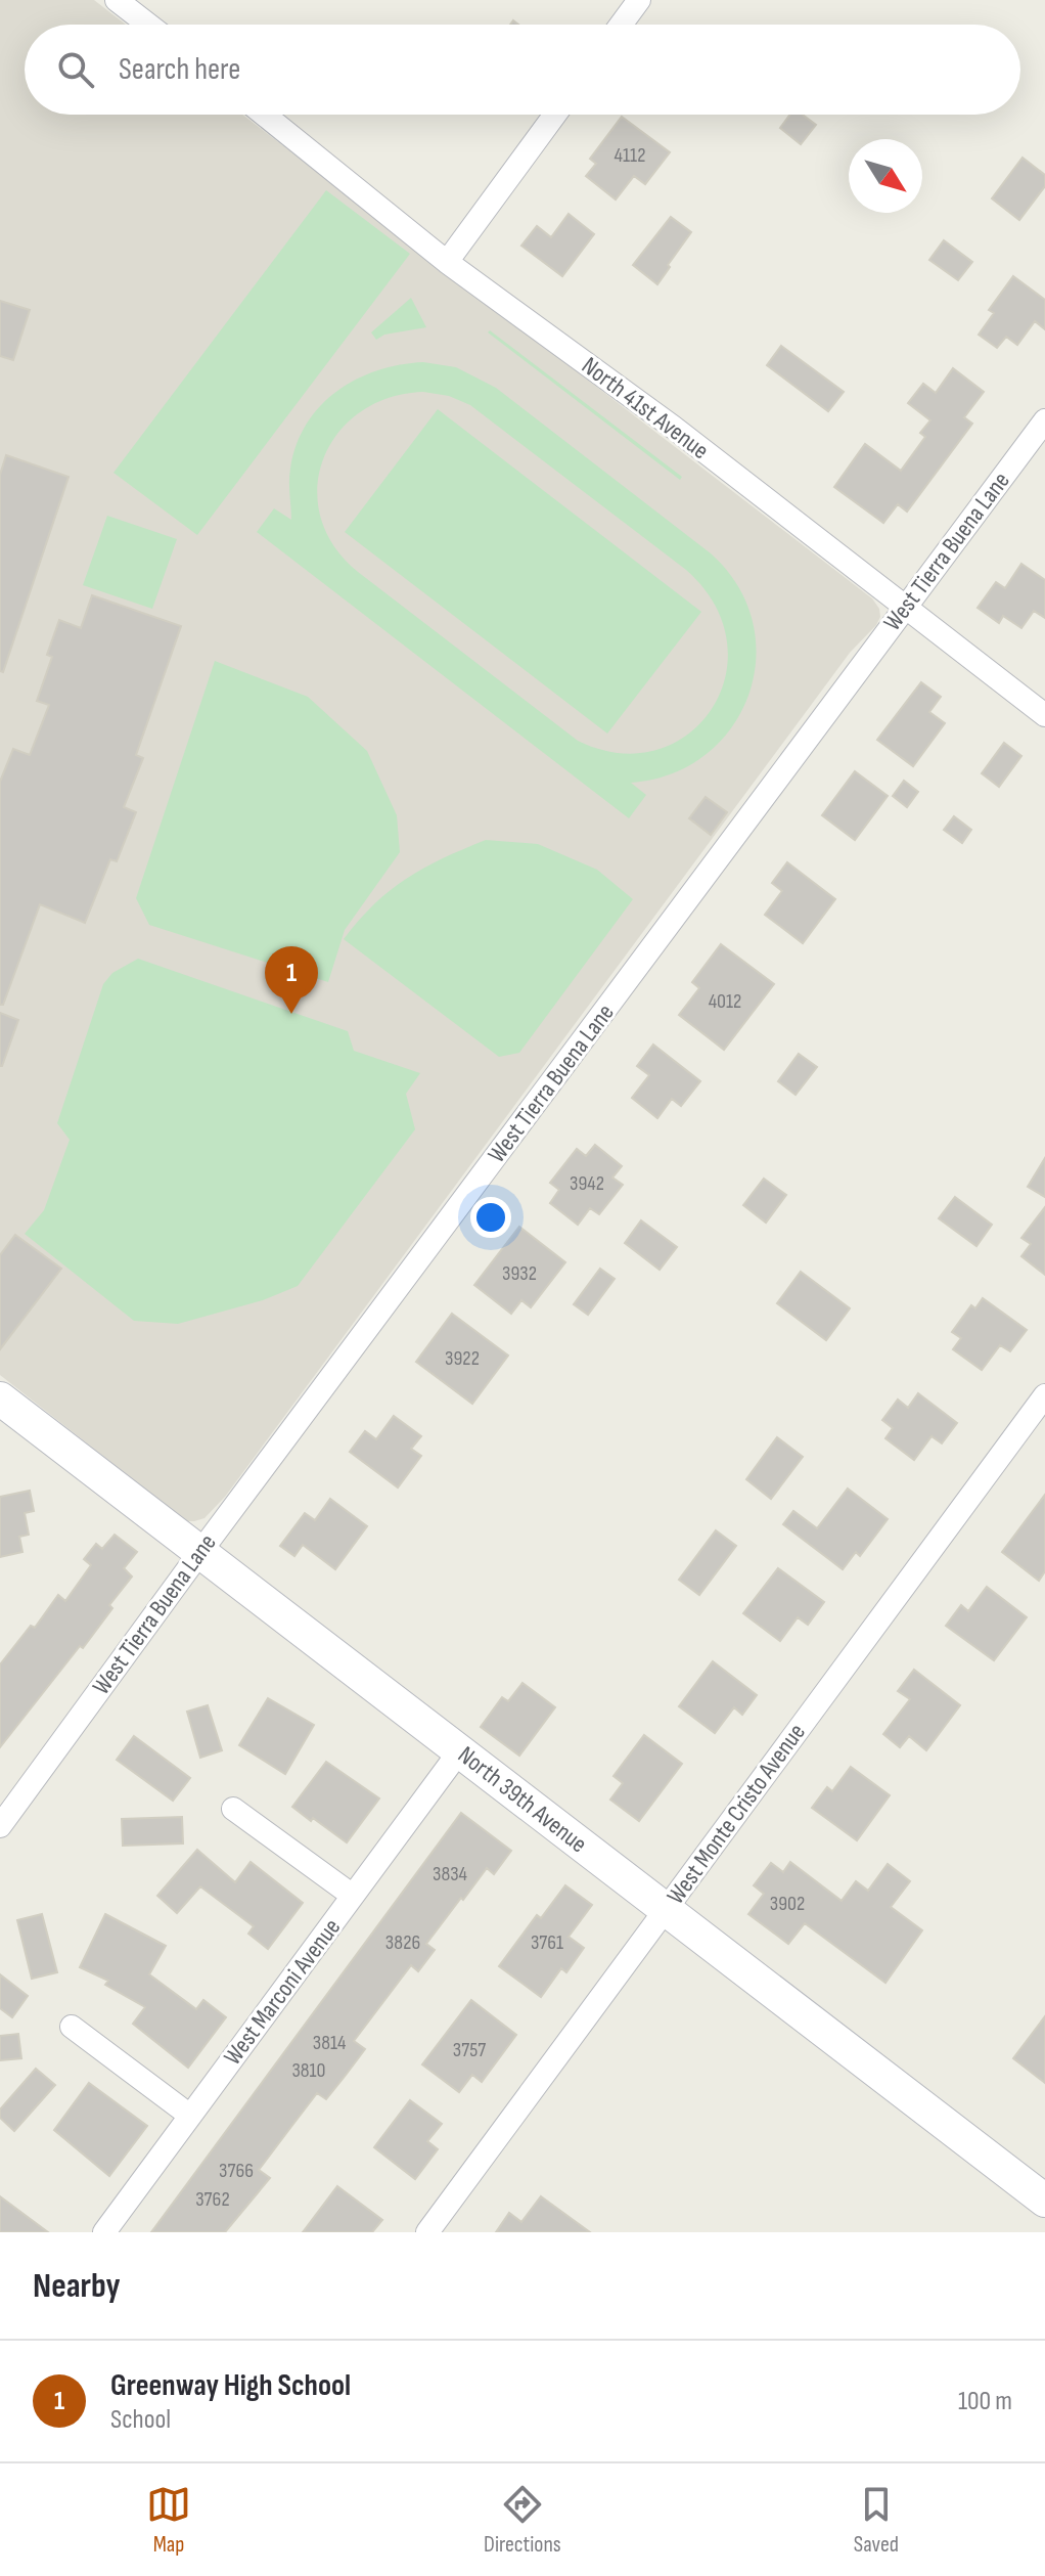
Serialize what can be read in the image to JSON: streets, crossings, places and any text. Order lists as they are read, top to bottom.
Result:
{
  "streets": {
    "street": [
      "North 41st Avenue",
      "West Tierra Buena Lane",
      "North 39th Avenue",
      "West Monte Cristo Avenue",
      "West Marconi Avenue"
    ]
  },
  "crossings": [
    ["North 41st Avenue", "West Tierra Buena Lane"],
    ["West Tierra Buena Lane", "North 39th Avenue"],
    ["North 39th Avenue", "West Monte Cristo Avenue"],
    ["North 39th Avenue", "West Marconi Avenue"]
  ],
  "house_numbers": [
    "4112",
    "4012",
    "3942",
    "3932",
    "3922",
    "3834",
    "3902",
    "3826",
    "3761",
    "3814",
    "3757",
    "3810",
    "3766",
    "3762"
  ],
  "north": "bottom right",
  "page": {
    "search": "Search here",
    "pins": "1",
    "heading": "Nearby",
    "list": [
      {
        "mark": "1",
        "name": "Greenway High School",
        "note": "School",
        "value": "100 m"
      }
    ],
    "nav": ["Map", "Directions", "Saved"]
  }
}
